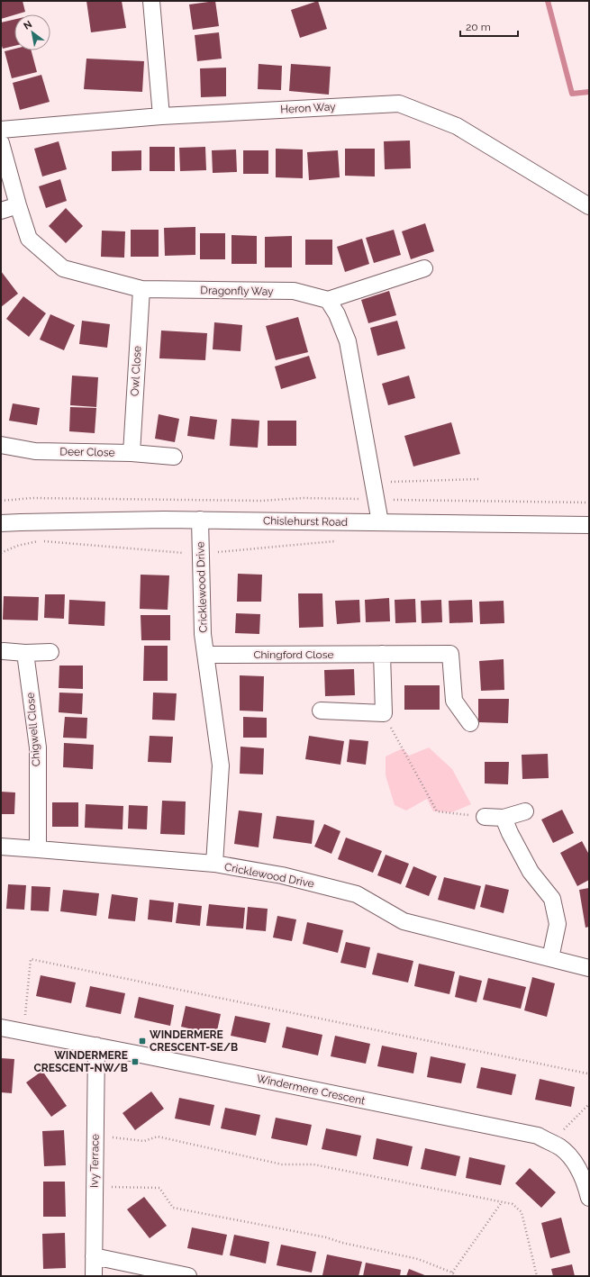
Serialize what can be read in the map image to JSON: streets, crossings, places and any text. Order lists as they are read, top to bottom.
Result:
{
  "streets": {
    "street": [
      "Heron Way",
      "Dragonfly Way",
      "Owl Close",
      "Deer Close",
      "Chislehurst Road",
      "Cricklewood Drive",
      "Chingford Close",
      "Chigwell Close",
      "Windermere Crescent",
      "Ivy Terrace"
    ]
  },
  "crossings": [
    ["Dragonfly Way", "Owl Close"],
    ["Owl Close", "Deer Close"],
    ["Chislehurst Road", "Cricklewood Drive"],
    ["Cricklewood Drive", "Chingford Close"],
    ["Windermere Crescent", "Ivy Terrace"]
  ],
  "places": {
    "transit": ["WINDERMERE CRESCENT-SE/B", "WINDERMERE CRESCENT-NW/B"]
  },
  "scale_bar": "20 m",
  "north": "top left"
}
